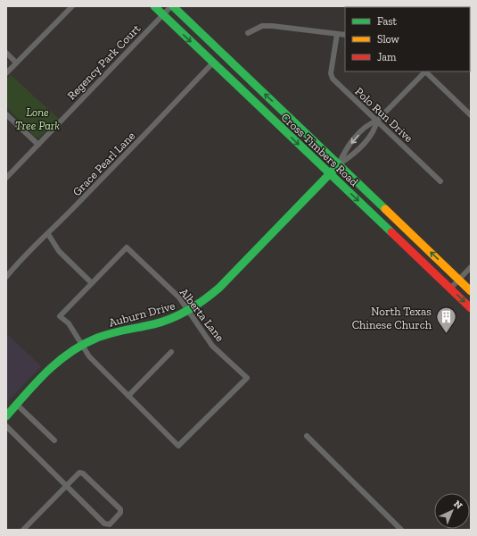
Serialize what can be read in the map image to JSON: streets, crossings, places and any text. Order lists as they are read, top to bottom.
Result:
{
  "streets": {
    "main road": ["Cross Timbers Road", "Auburn Drive"],
    "street": [
      "Regency Park Court",
      "Polo Run Drive",
      "Grace Pearl Lane",
      "Alberta Lane"
    ]
  },
  "crossings": [
    ["Regency Park Court", "Cross Timbers Road"],
    ["Polo Run Drive", "Auburn Drive"],
    ["Cross Timbers Road", "Grace Pearl Lane"],
    ["Cross Timbers Road", "Auburn Drive"],
    ["Auburn Drive", "Alberta Lane"]
  ],
  "parks": ["Lone Tree Park"],
  "places": {
    "building": ["North Texas Chinese Church"]
  },
  "legend": ["Fast", "Slow", "Jam"],
  "north": "top right"
}
